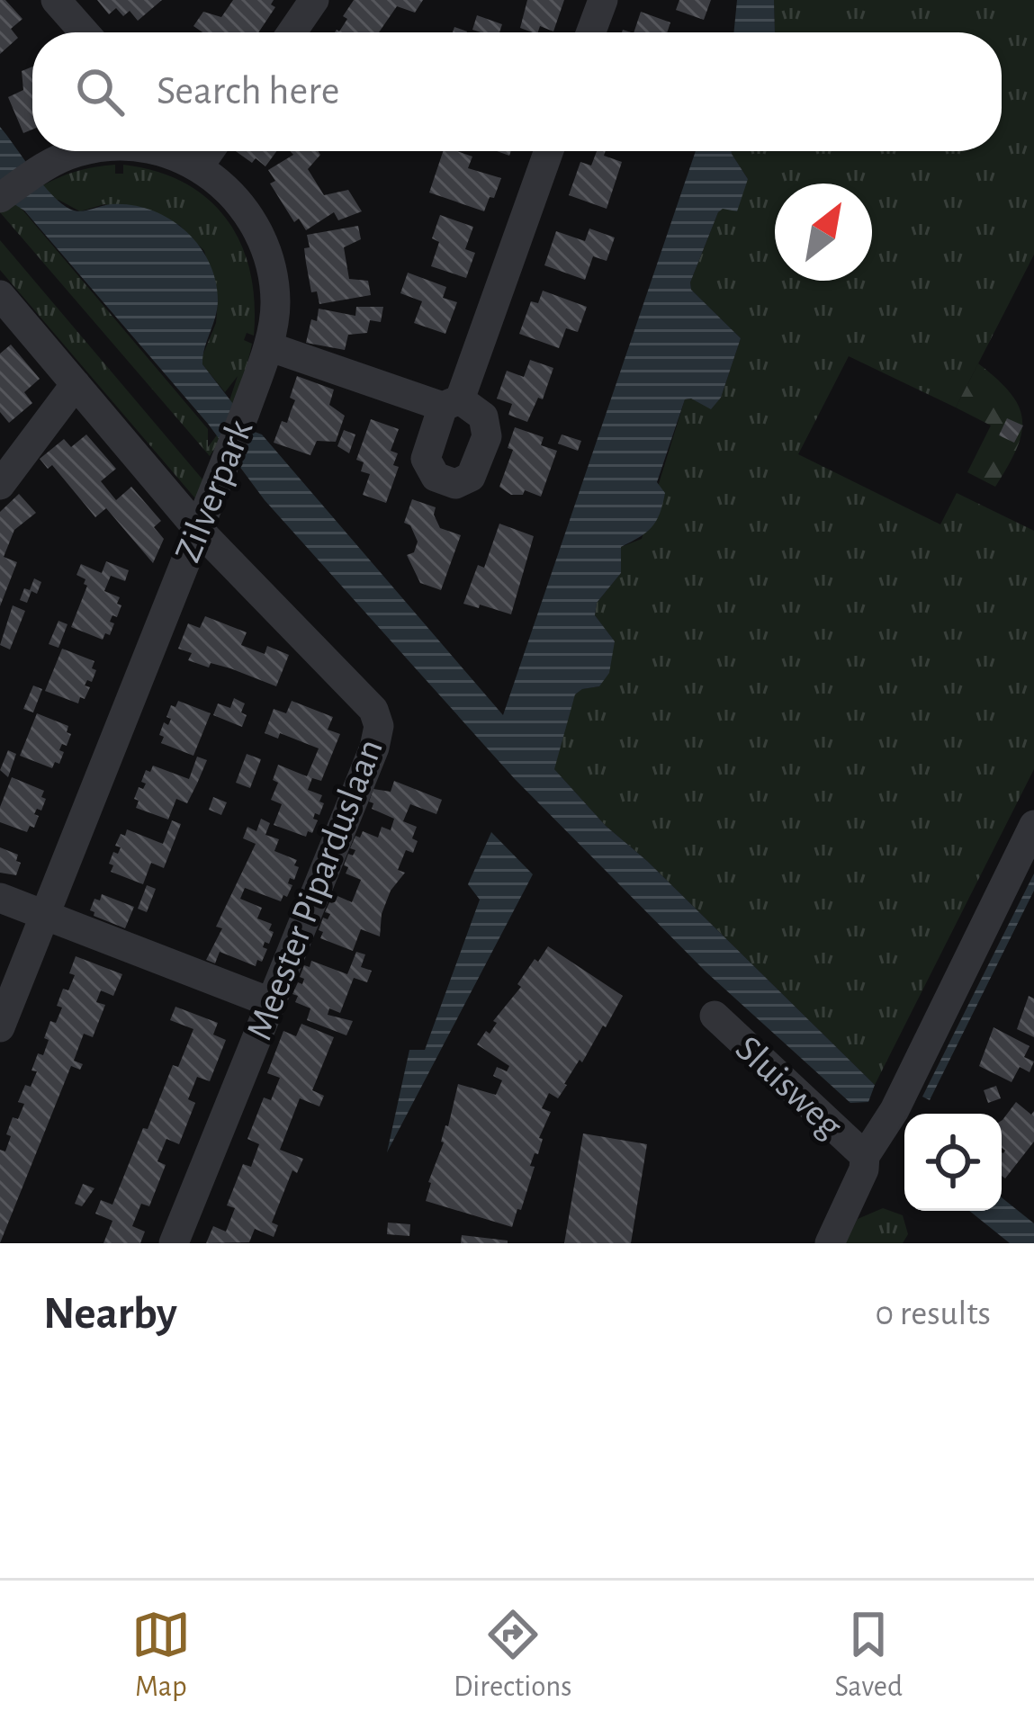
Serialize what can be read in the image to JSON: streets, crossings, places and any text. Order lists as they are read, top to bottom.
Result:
{
  "streets": {
    "street": ["Zilverpark", "Meester Piparduslaan", "Sluisweg"]
  },
  "crossings": [
    ["Zilverpark", "Meester Piparduslaan"]
  ],
  "north": "top right",
  "page": {
    "search": "Search here",
    "heading": ["Nearby", "0 results"],
    "nav": ["Map", "Directions", "Saved"]
  }
}
